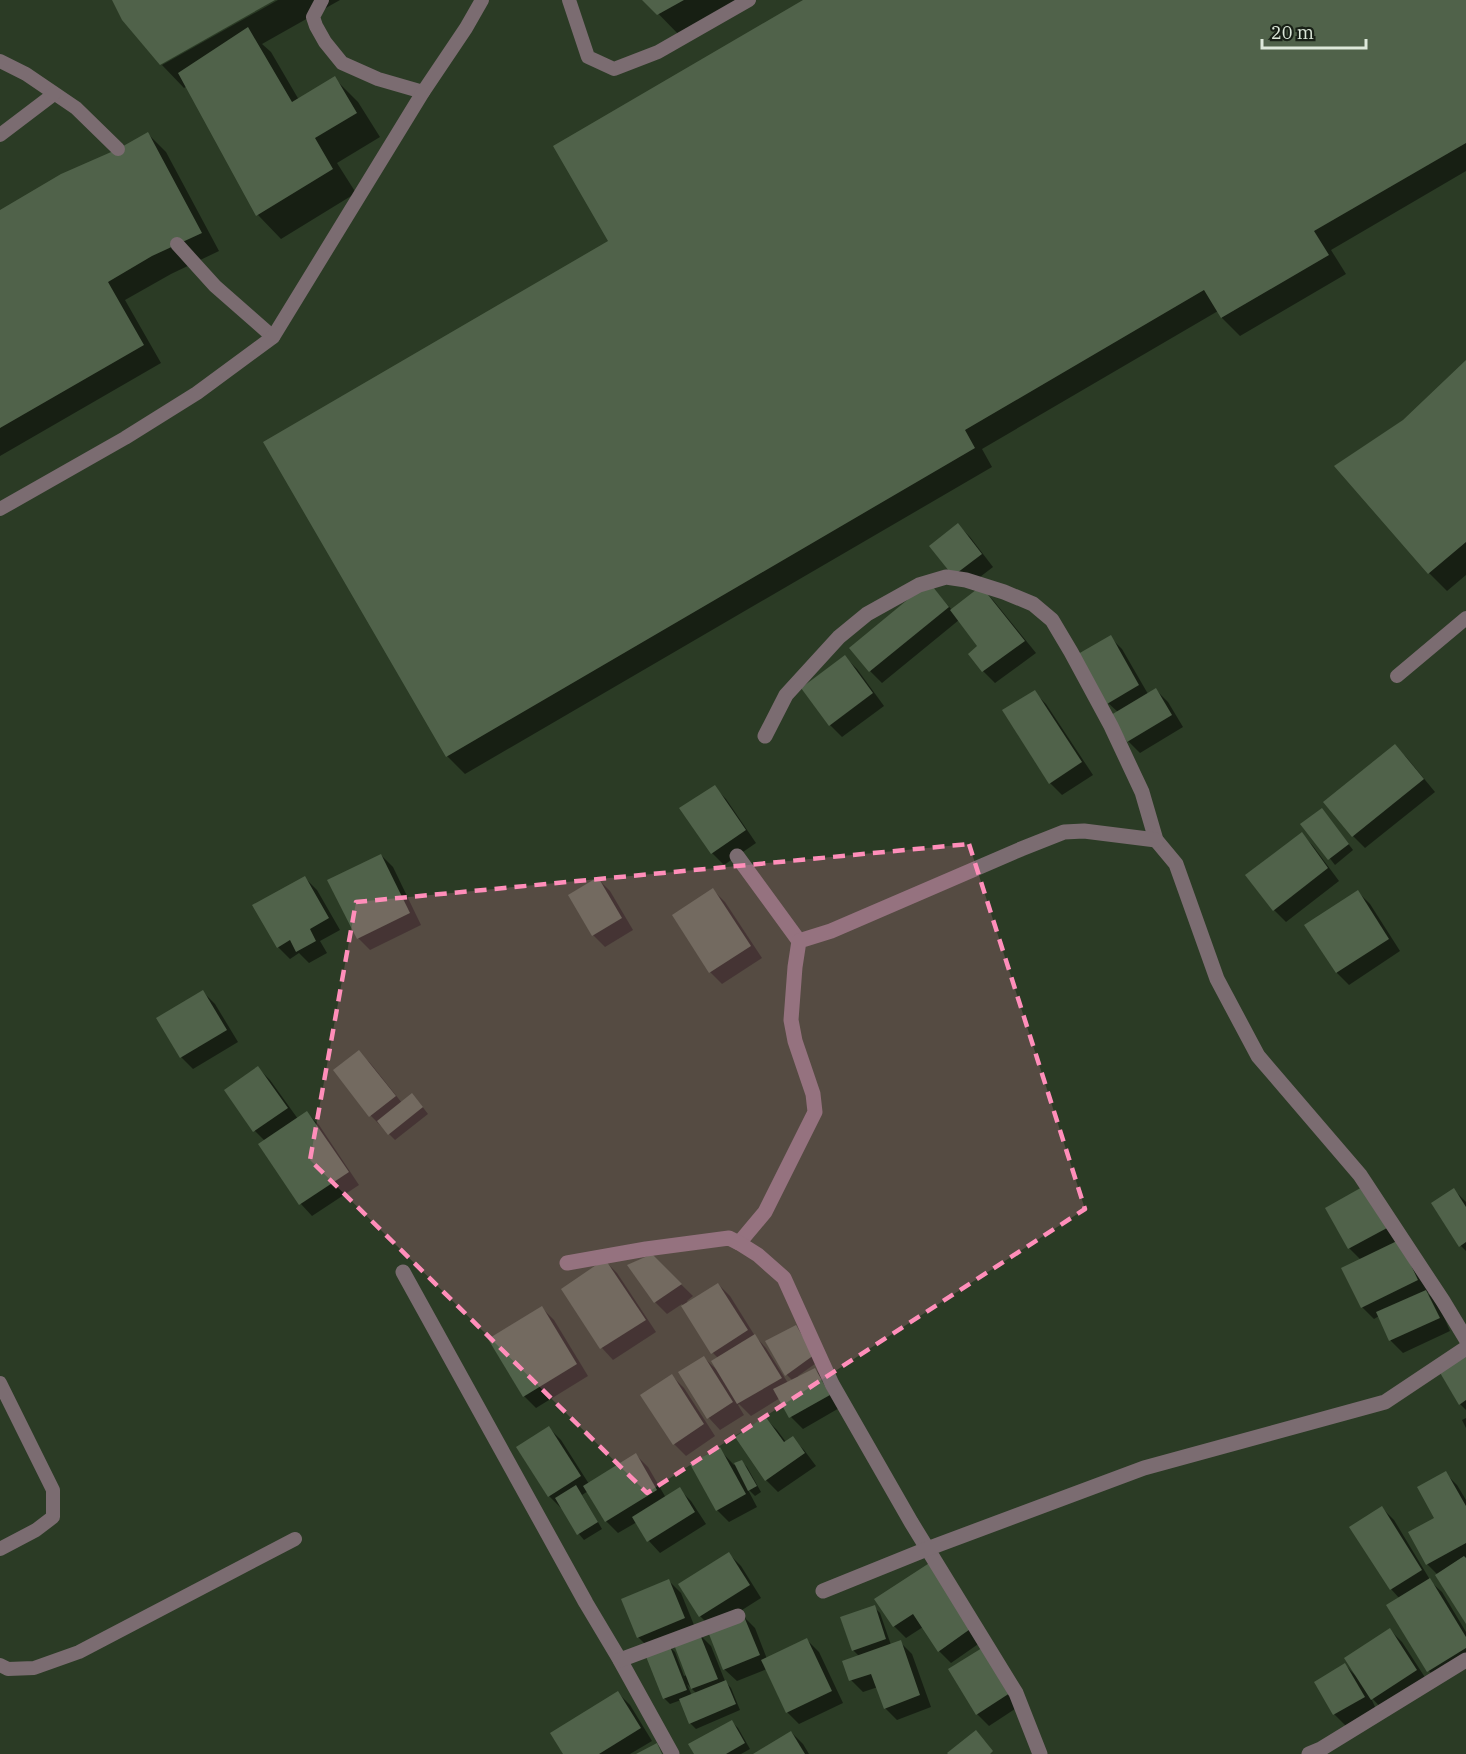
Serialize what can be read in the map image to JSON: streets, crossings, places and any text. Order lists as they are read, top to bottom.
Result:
{
  "scale_bar": "20 m"
}
